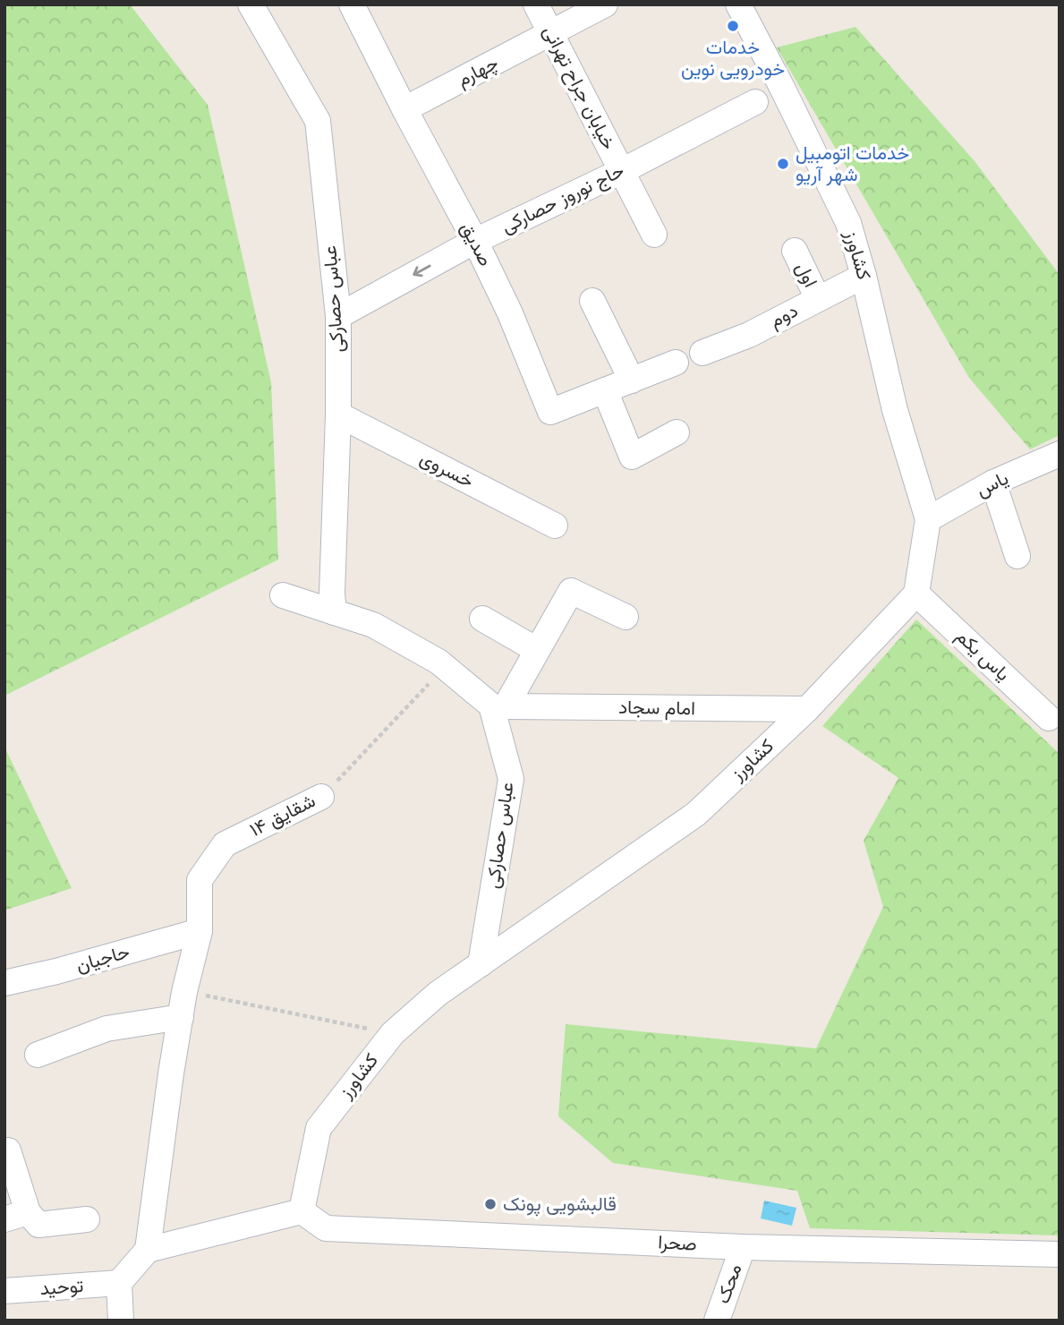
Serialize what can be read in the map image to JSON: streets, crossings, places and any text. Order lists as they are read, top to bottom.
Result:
{
  "streets": {
    "street": [
      "چهارم",
      "خیابان جراح تهرانی",
      "حاج نوروز حصارکی",
      "صدیق",
      "کشاورز",
      "اول",
      "عباس حصارکی",
      "دوم",
      "خسروی",
      "یاس",
      "یاس یکم",
      "امام سجاد",
      "شقایق ۱۴",
      "حاجیان",
      "صحرا",
      "محک",
      "توحید"
    ]
  },
  "crossings": [
    ["چهارم", "خیابان جراح تهرانی"],
    ["چهارم", "صدیق"],
    ["خیابان جراح تهرانی", "حاج نوروز حصارکی"],
    ["حاج نوروز حصارکی", "صدیق"],
    ["حاج نوروز حصارکی", "عباس حصارکی"],
    ["کشاورز", "عباس حصارکی"],
    ["کشاورز", "دوم"],
    ["کشاورز", "یاس"],
    ["کشاورز", "یاس یکم"],
    ["کشاورز", "امام سجاد"],
    ["کشاورز", "صحرا"],
    ["اول", "دوم"],
    ["عباس حصارکی", "خسروی"],
    ["عباس حصارکی", "شقایق ۱۴"],
    ["شقایق ۱۴", "حاجیان"],
    ["صحرا", "محک"]
  ],
  "places": ["خدمات خودرویی نوین", "خدمات اتومبیل شهر آریو", "قالبشویی پونک"]
}
